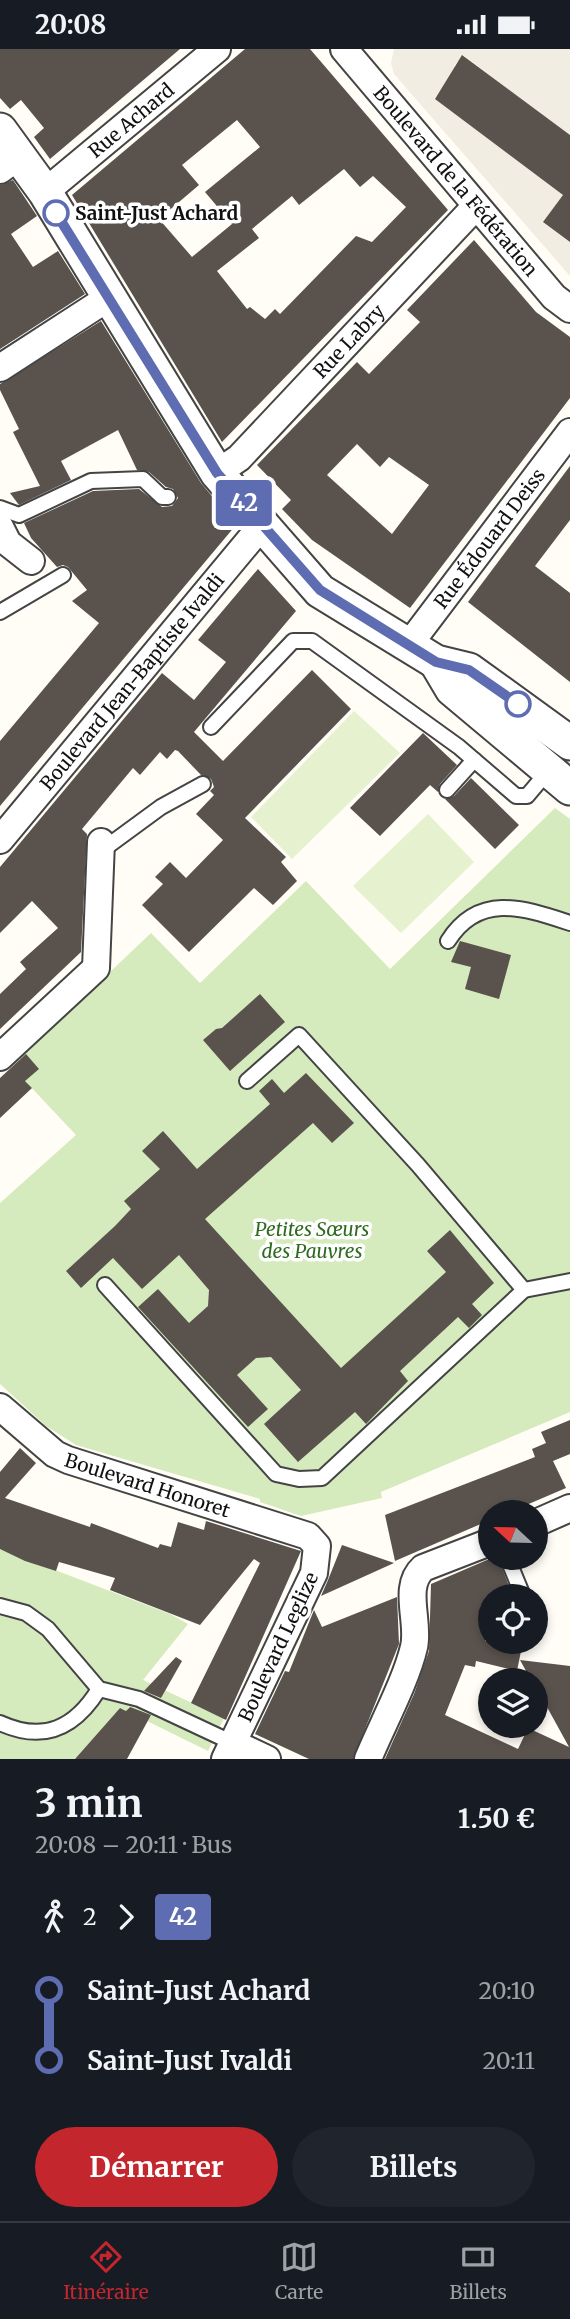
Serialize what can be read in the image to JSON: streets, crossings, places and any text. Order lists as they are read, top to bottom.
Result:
{
  "streets": {
    "street": [
      "Rue Achard",
      "Boulevard de la Fédération",
      "Rue Labry",
      "Rue Édouard Deiss",
      "Boulevard Jean-Baptiste Ivaldi",
      "Boulevard Honoret",
      "Boulevard Leglize"
    ]
  },
  "crossings": [
    ["Boulevard de la Fédération", "Rue Labry"],
    ["Boulevard Honoret", "Boulevard Leglize"]
  ],
  "parks": ["Petites Sœurs des Pauvres"],
  "places": ["Saint-Just Achard"],
  "lines": ["bus line 42"],
  "north": "left",
  "page": {
    "status": "20:08",
    "on_map": "42",
    "heading": ["3 min", "20:08 – 20:11 · Bus", "1.50 €"],
    "legs": ["2", "42"],
    "list": [
      {
        "name": "Saint-Just Achard",
        "value": "20:10"
      },
      {
        "name": "Saint-Just Ivaldi",
        "value": "20:11"
      }
    ],
    "buttons": ["Démarrer", "Billets"],
    "tabs": ["Itinéraire", "Carte", "Billets"]
  }
}
